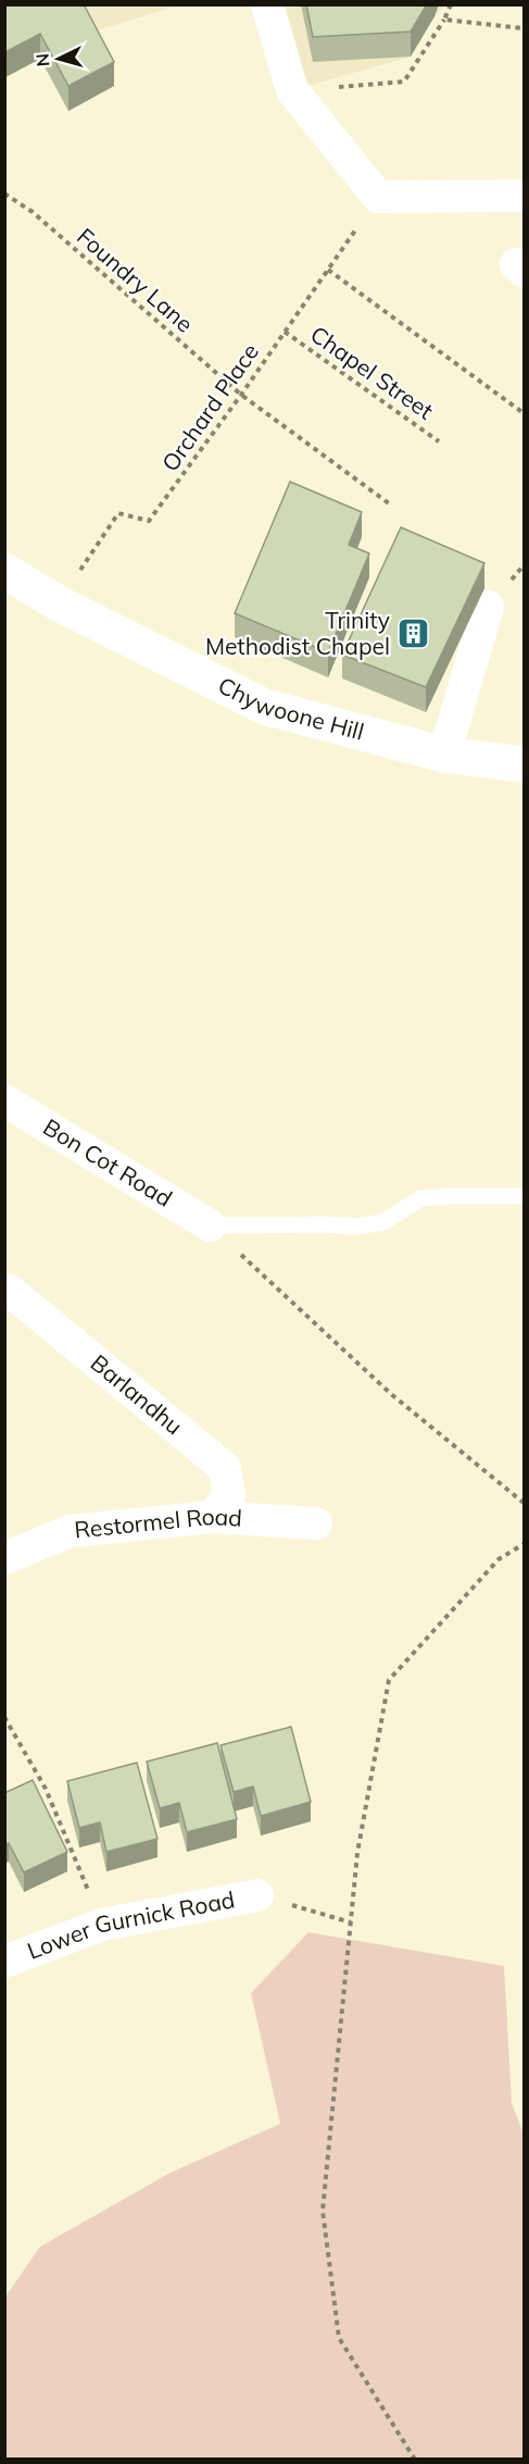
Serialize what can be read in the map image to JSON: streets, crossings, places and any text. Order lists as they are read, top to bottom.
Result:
{
  "streets": {
    "main road": ["Chywoone Hill"],
    "street": [
      "Bon Cot Road",
      "Barlandhu",
      "Restormel Road",
      "Lower Gurnick Road"
    ],
    "path": ["Foundry Lane", "Chapel Street", "Orchard Place"]
  },
  "crossings": [
    ["Foundry Lane", "Orchard Place"],
    ["Chapel Street", "Orchard Place"],
    ["Orchard Place", "Chywoone Hill"],
    ["Barlandhu", "Restormel Road"]
  ],
  "places": {
    "building": ["Trinity Methodist Chapel"]
  },
  "north": "left"
}
